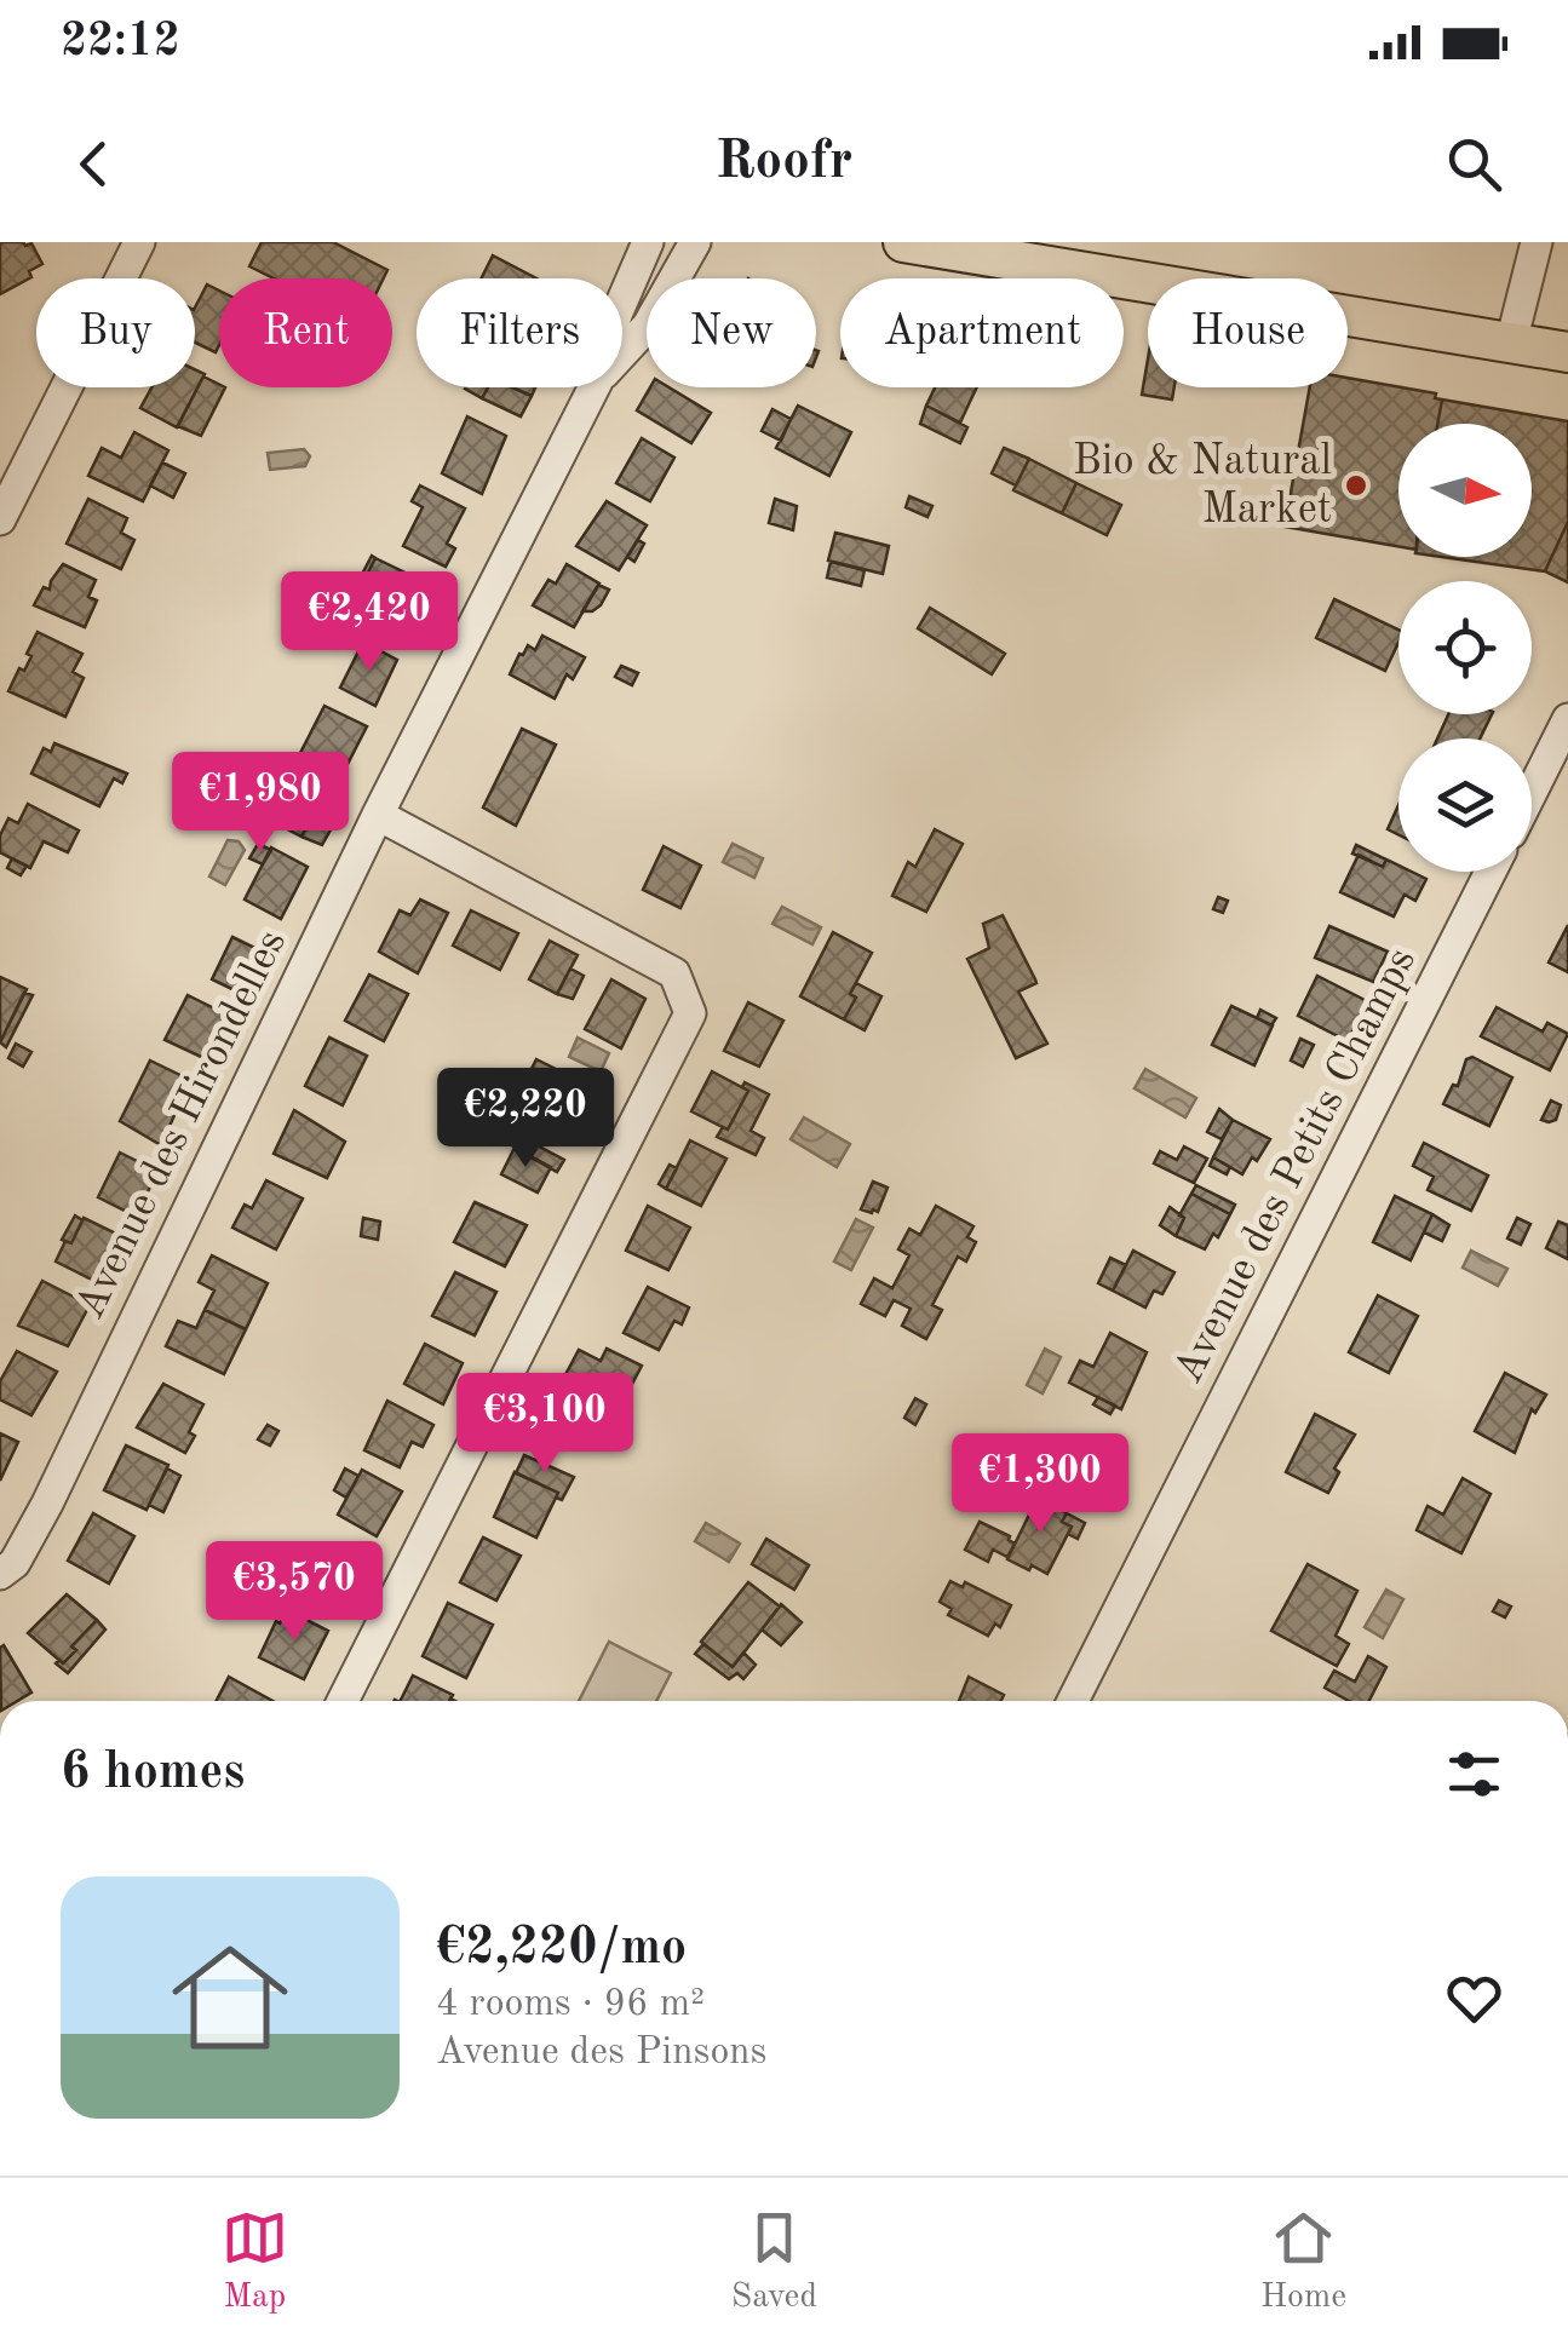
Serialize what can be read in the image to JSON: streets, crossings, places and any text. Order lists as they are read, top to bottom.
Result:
{
  "streets": {
    "street": ["Avenue des Hirondelles", "Avenue des Petits Champs"]
  },
  "places": ["Bio & Natural Market"],
  "north": "right",
  "page": {
    "status": "22:12",
    "header": "Roofr",
    "chip": [
      "Buy",
      "Rent",
      "Filters",
      "New",
      "Apartment",
      "House"
    ],
    "price": [
      "€2,420",
      "€1,980",
      "€2,220",
      "€3,100",
      "€1,300",
      "€3,570"
    ],
    "heading": "6 homes",
    "list": [
      {
        "name": "€2,220/mo",
        "note": "4 rooms · 96 m² · Avenue des Pinsons"
      }
    ],
    "tabs": ["Map", "Saved", "Home"]
  }
}
